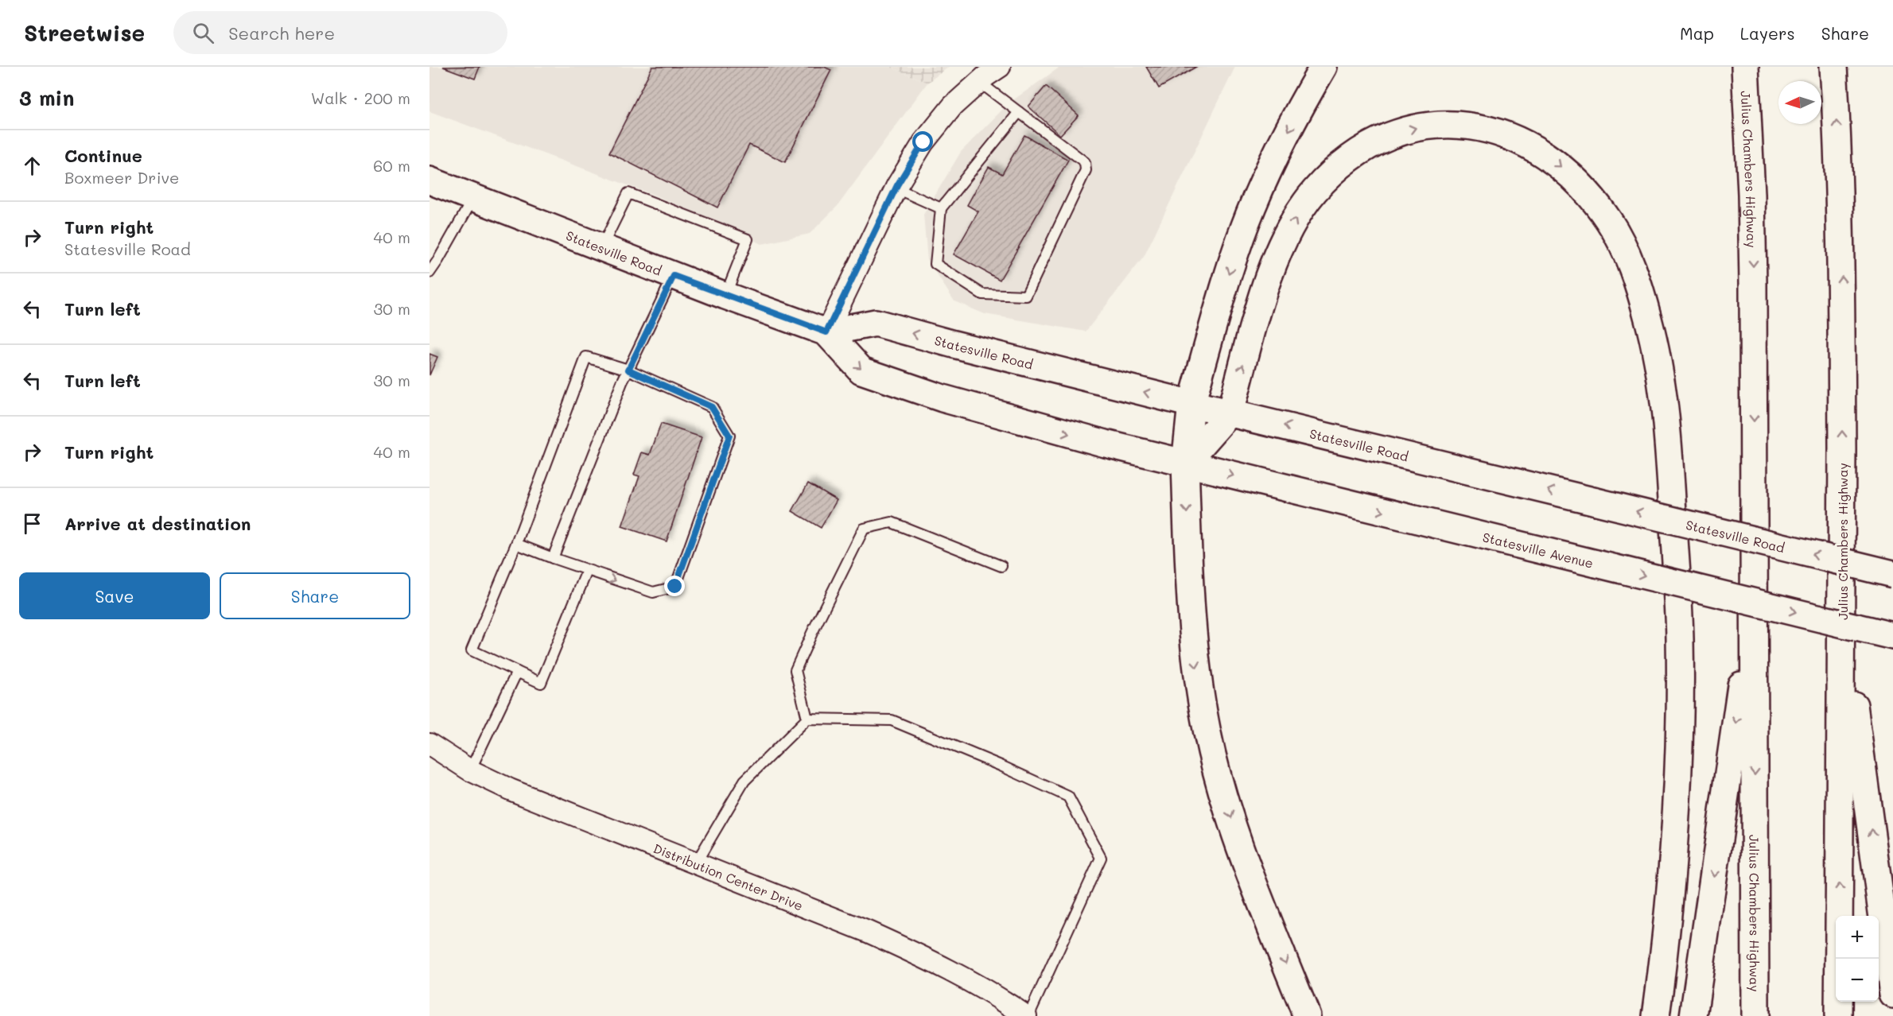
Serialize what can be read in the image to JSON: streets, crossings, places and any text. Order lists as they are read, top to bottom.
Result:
{
  "streets": {
    "main road": ["Julius Chambers Highway", "Statesville Road", "Statesville Avenue"],
    "street": ["Distribution Center Drive"]
  },
  "crossings": [
    ["Statesville Road", "Statesville Avenue"]
  ],
  "one_way": ["Statesville Avenue"],
  "north": "left",
  "page": {
    "header": "Streetwise",
    "search": "Search here",
    "nav": ["Map", "Layers", "Share"],
    "heading": ["3 min", "Walk · 200 m"],
    "list": [
      ["Continue", "Boxmeer Drive", "60 m"],
      ["Turn right", "Statesville Road", "40 m"],
      ["Turn left", "30 m"],
      ["Turn left", "30 m"],
      ["Turn right", "40 m"],
      "Arrive at destination"
    ],
    "buttons": ["Save", "Share"],
    "map_buttons": ["+", "−"]
  }
}
